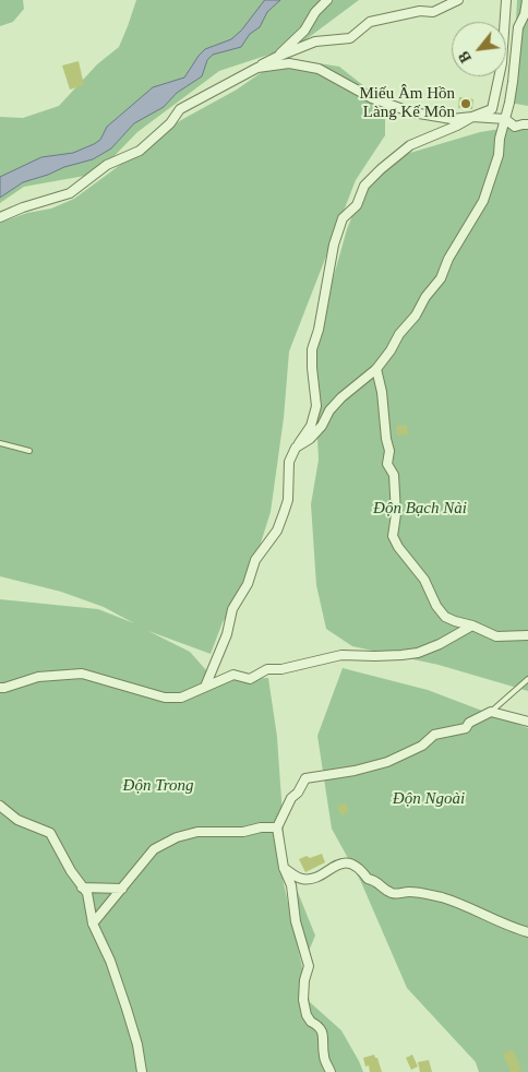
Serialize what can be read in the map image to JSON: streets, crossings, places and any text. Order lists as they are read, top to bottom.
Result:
{
  "parks": ["Độn Bạch Nài", "Độn Trong", "Độn Ngoài"],
  "places": ["Miếu Âm Hồn Làng Kế Môn"],
  "north": "bottom left"
}
